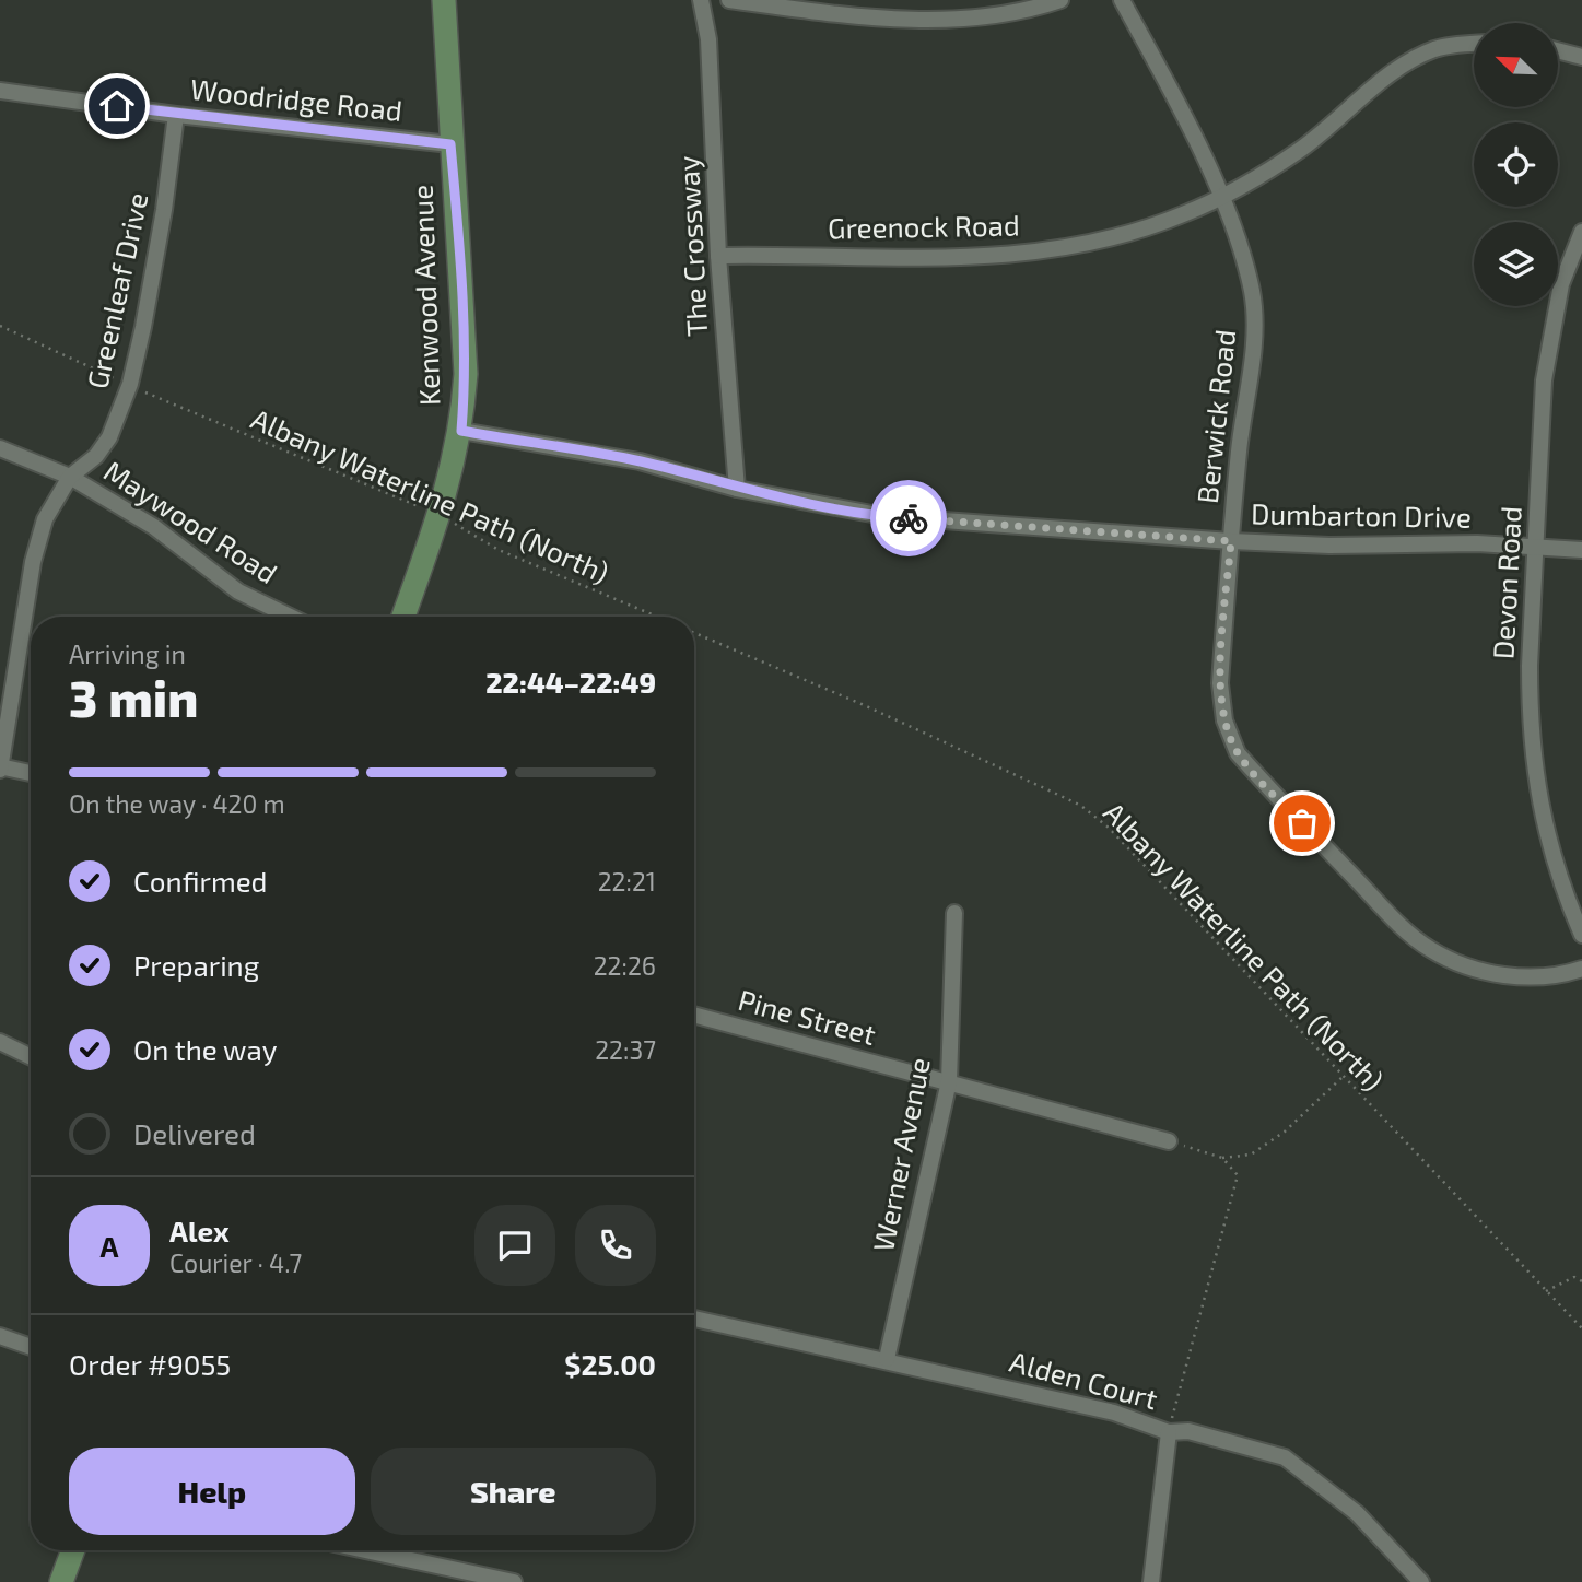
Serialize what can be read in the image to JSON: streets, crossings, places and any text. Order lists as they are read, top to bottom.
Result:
{
  "streets": {
    "street": [
      "Woodridge Road",
      "Greenock Road",
      "The Crossway",
      "Greenleaf Drive",
      "Kenwood Avenue",
      "Berwick Road",
      "Dumbarton Drive",
      "Maywood Road",
      "Devon Road",
      "Pine Street",
      "Werner Avenue",
      "Alden Court"
    ],
    "path": ["Albany Waterline Path (North)"]
  },
  "crossings": [
    ["Woodridge Road", "Greenleaf Drive"],
    ["Woodridge Road", "Kenwood Avenue"],
    ["Greenock Road", "The Crossway"],
    ["Greenock Road", "Berwick Road"],
    ["The Crossway", "Dumbarton Drive"],
    ["Greenleaf Drive", "Albany Waterline Path (North)"],
    ["Greenleaf Drive", "Maywood Road"],
    ["Kenwood Avenue", "Albany Waterline Path (North)"],
    ["Kenwood Avenue", "Dumbarton Drive"],
    ["Berwick Road", "Dumbarton Drive"],
    ["Dumbarton Drive", "Devon Road"],
    ["Pine Street", "Werner Avenue"],
    ["Werner Avenue", "Alden Court"]
  ],
  "north": "top left",
  "page": {
    "heading": ["3 min", "Arriving in", "22:44–22:49"],
    "panel": [
      "Alex",
      "Courier · 4.7",
      "Order #9055",
      "$25.00"
    ],
    "bar": "On the way · 420 m",
    "list": [
      ["Confirmed", "22:21"],
      ["Preparing", "22:26"],
      ["On the way", "22:37"],
      "Delivered"
    ],
    "round": "A",
    "buttons": ["Help", "Share"]
  }
}
